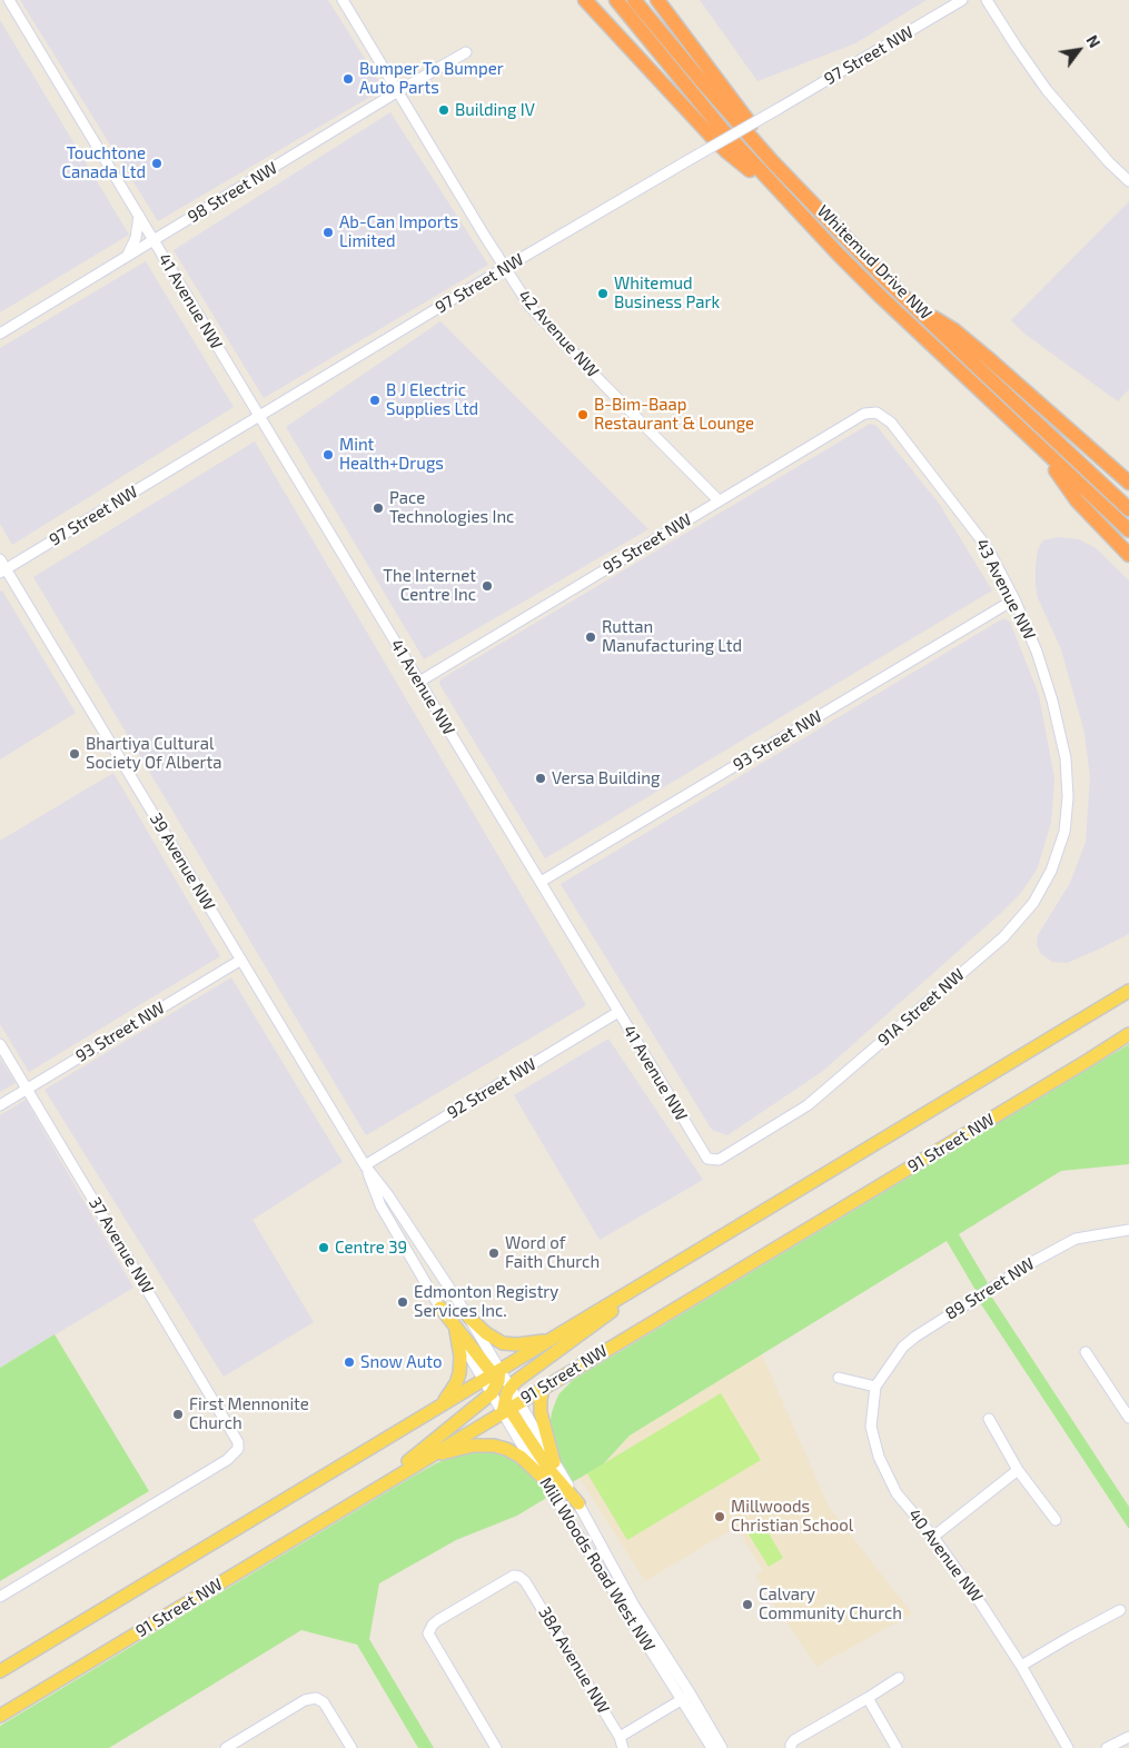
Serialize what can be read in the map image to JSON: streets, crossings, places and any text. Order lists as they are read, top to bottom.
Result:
{
  "streets": {
    "highway": ["Whitemud Drive NW"],
    "main road": ["91 Street NW"],
    "street": [
      "97 Street NW",
      "98 Street NW",
      "41 Avenue NW",
      "42 Avenue NW",
      "95 Street NW",
      "43 Avenue NW",
      "93 Street NW",
      "39 Avenue NW",
      "91A Street NW",
      "92 Street NW",
      "37 Avenue NW",
      "89 Street NW",
      "40 Avenue NW",
      "Mill Woods Road West NW",
      "38A Avenue NW"
    ]
  },
  "crossings": [
    ["97 Street NW", "41 Avenue NW"],
    ["97 Street NW", "42 Avenue NW"],
    ["97 Street NW", "39 Avenue NW"],
    ["98 Street NW", "41 Avenue NW"],
    ["98 Street NW", "42 Avenue NW"],
    ["41 Avenue NW", "95 Street NW"],
    ["41 Avenue NW", "93 Street NW"],
    ["41 Avenue NW", "91A Street NW"],
    ["41 Avenue NW", "92 Street NW"],
    ["42 Avenue NW", "95 Street NW"],
    ["95 Street NW", "43 Avenue NW"],
    ["43 Avenue NW", "93 Street NW"],
    ["43 Avenue NW", "91A Street NW"],
    ["93 Street NW", "39 Avenue NW"],
    ["93 Street NW", "37 Avenue NW"],
    ["39 Avenue NW", "92 Street NW"],
    ["39 Avenue NW", "Mill Woods Road West NW"],
    ["91 Street NW", "Mill Woods Road West NW"],
    ["89 Street NW", "40 Avenue NW"]
  ],
  "places": [
    "Bumper To Bumper Auto Parts",
    "Building IV",
    "Touchtone Canada Ltd",
    "Ab-Can Imports Limited",
    "Whitemud Business Park",
    "B J Electric Supplies Ltd",
    "B-Bim-Baap Restaurant & Lounge",
    "Mint Health+Drugs",
    "Pace Technologies Inc",
    "The Internet Centre Inc",
    "Ruttan Manufacturing Ltd",
    "Bhartiya Cultural Society Of Alberta",
    "Versa Building",
    "Centre 39",
    "Word of Faith Church",
    "Edmonton Registry Services Inc.",
    "Snow Auto",
    "First Mennonite Church",
    "Millwoods Christian School",
    "Calvary Community Church"
  ],
  "north": "top right"
}
